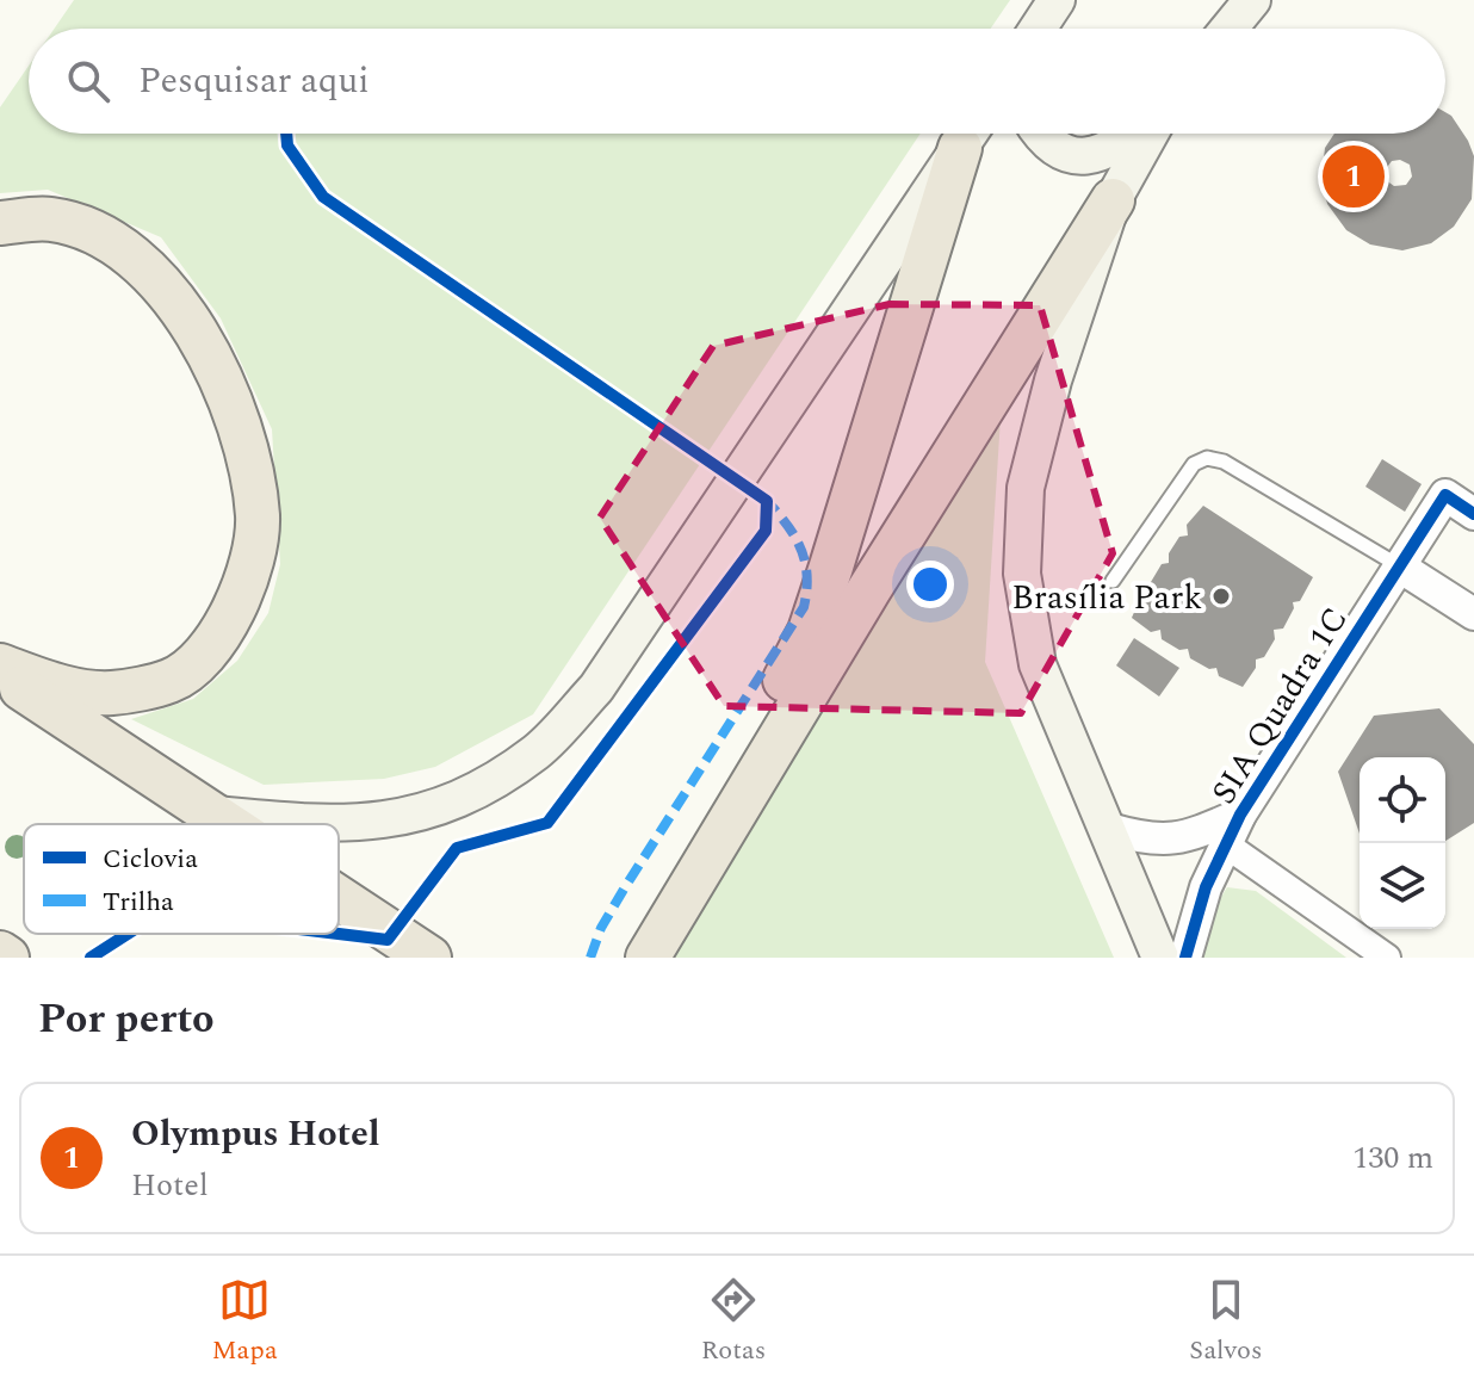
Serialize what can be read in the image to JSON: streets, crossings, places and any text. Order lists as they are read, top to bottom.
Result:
{
  "streets": {
    "street": ["SIA Quadra 1C"]
  },
  "places": ["Brasília Park"],
  "legend": ["Ciclovia", "Trilha"],
  "page": {
    "search": "Pesquisar aqui",
    "pins": "1",
    "heading": "Por perto",
    "list": [
      {
        "mark": "1",
        "name": "Olympus Hotel",
        "note": "Hotel",
        "value": "130 m"
      }
    ],
    "nav": ["Mapa", "Rotas", "Salvos"]
  }
}
